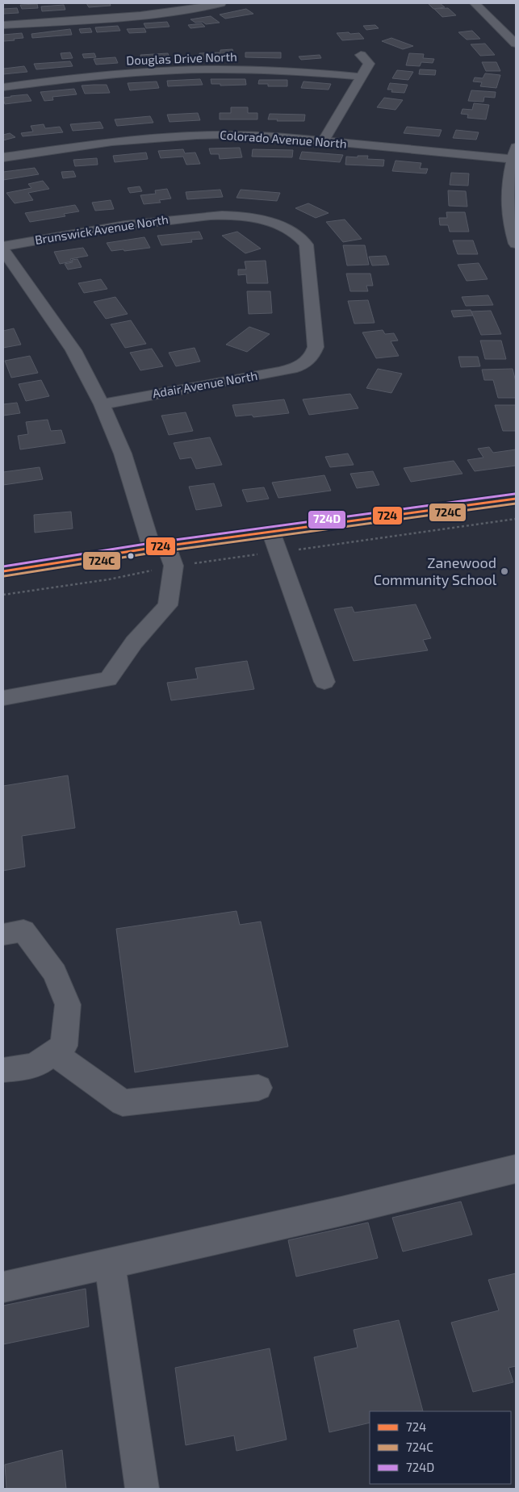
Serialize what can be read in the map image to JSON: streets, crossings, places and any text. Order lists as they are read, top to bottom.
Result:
{
  "streets": {
    "street": [
      "Douglas Drive North",
      "Colorado Avenue North",
      "Brunswick Avenue North",
      "Adair Avenue North"
    ]
  },
  "crossings": [
    ["Brunswick Avenue North", "Adair Avenue North"]
  ],
  "places": ["Zanewood Community School"],
  "lines": ["transit line 724D", "transit line 724", "transit line 724C"],
  "legend": ["724", "724C", "724D"]
}
